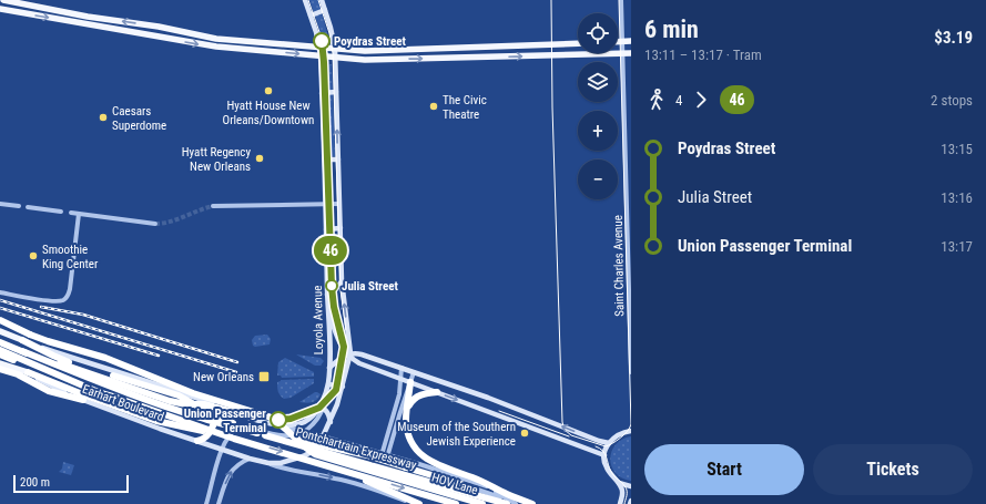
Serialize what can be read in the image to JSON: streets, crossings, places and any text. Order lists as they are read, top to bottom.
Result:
{
  "streets": {
    "highway": ["Pontchartrain Expressway", "HOV Lane"],
    "main road": ["Loyola Avenue", "Earhart Boulevard"],
    "street": ["Saint Charles Avenue"]
  },
  "crossings": [
    ["Loyola Avenue", "Earhart Boulevard"]
  ],
  "places": {
    "other": [
      "Poydras Street",
      "Hyatt House New Orleans/Downtown",
      "The Civic Theatre",
      "Caesars Superdome",
      "Hyatt Regency New Orleans",
      "Smoothie King Center",
      "Julia Street",
      "Union Passenger Terminal",
      "Museum of the Southern Jewish Experience"
    ],
    "transit": ["New Orleans"]
  },
  "lines": ["tram line 46"],
  "scale_bar": "200 m",
  "page": {
    "on_map": "46",
    "heading": ["6 min", "13:11 – 13:17 · Tram", "$3.19"],
    "map_buttons": ["+", "−"],
    "legs": ["4", "46", "2 stops"],
    "list": [
      {
        "name": "Poydras Street",
        "value": "13:15"
      },
      {
        "name": "Julia Street",
        "value": "13:16"
      },
      {
        "name": "Union Passenger Terminal",
        "value": "13:17"
      }
    ],
    "buttons": ["Start", "Tickets"],
    "scale": "200 m"
  }
}
